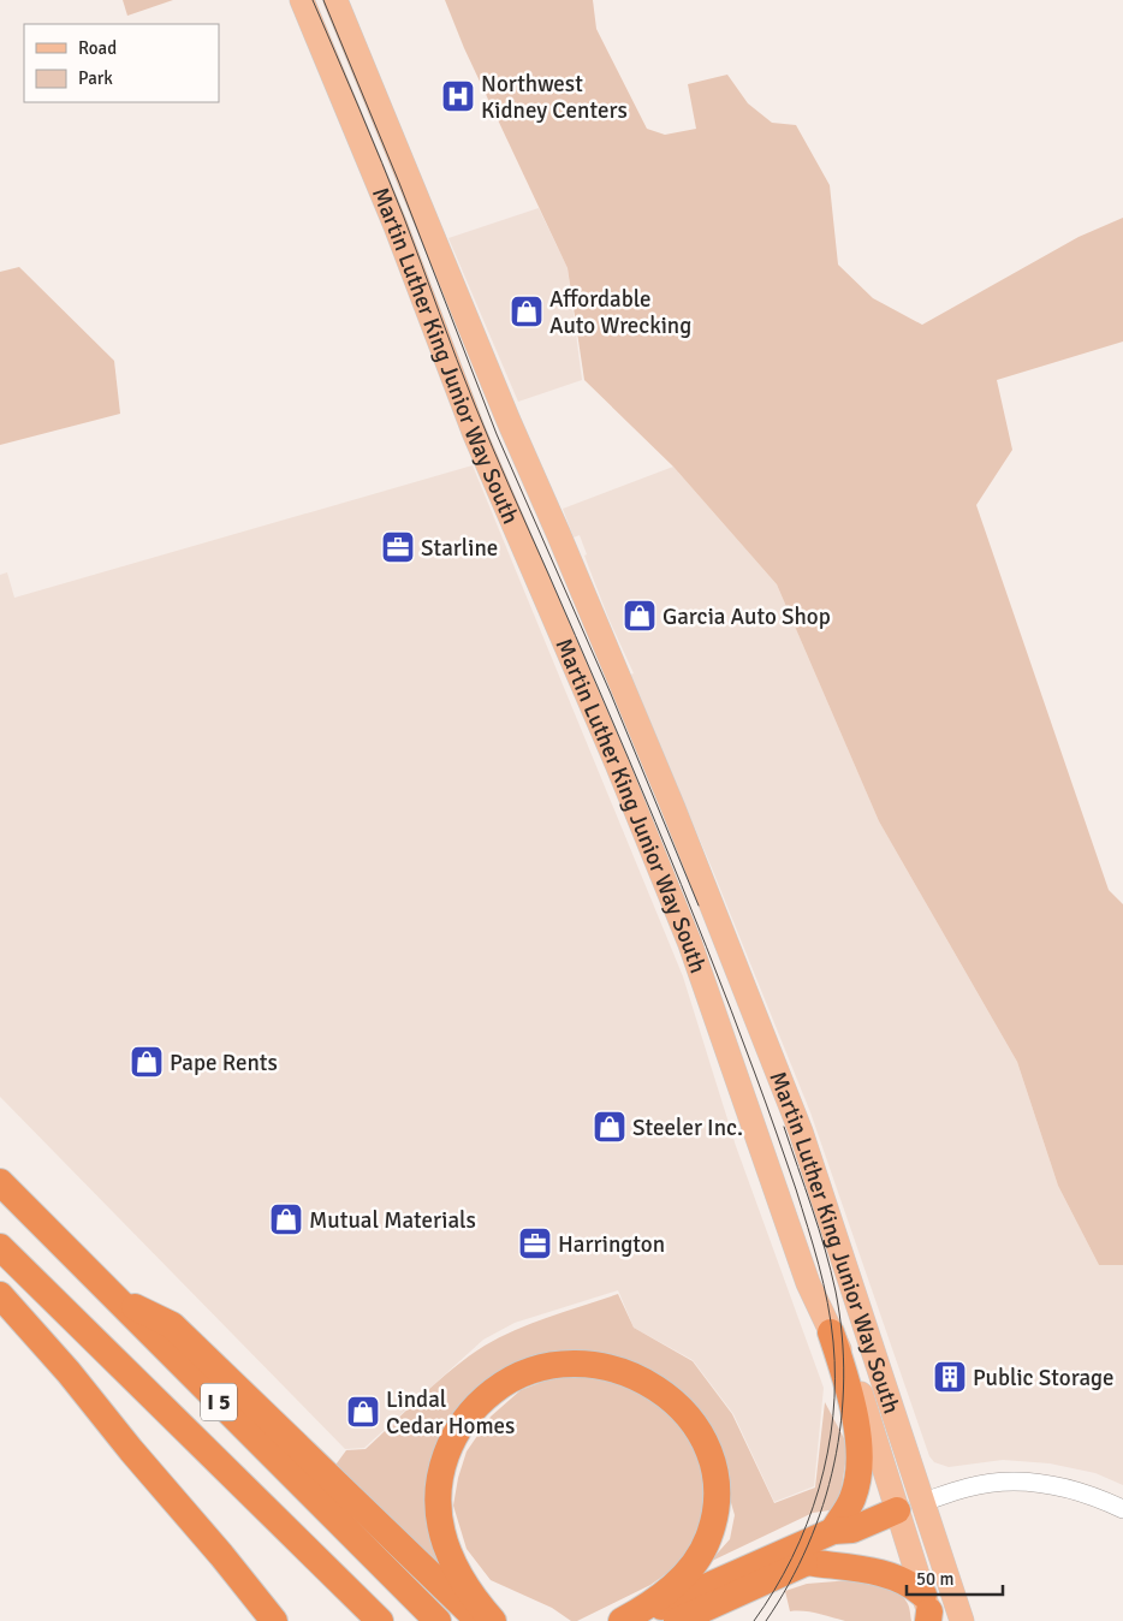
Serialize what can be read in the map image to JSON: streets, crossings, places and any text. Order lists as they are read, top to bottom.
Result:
{
  "streets": {
    "highway": ["I 5"],
    "main road": ["Martin Luther King Junior Way South"]
  },
  "places": {
    "hospital": ["Northwest Kidney Centers"],
    "shop": [
      "Affordable Auto Wrecking",
      "Garcia Auto Shop",
      "Pape Rents",
      "Steeler Inc.",
      "Mutual Materials",
      "Lindal Cedar Homes"
    ],
    "office": ["Starline", "Harrington"],
    "building": ["Public Storage"]
  },
  "legend": ["Road", "Park"],
  "scale_bar": "50 m"
}
